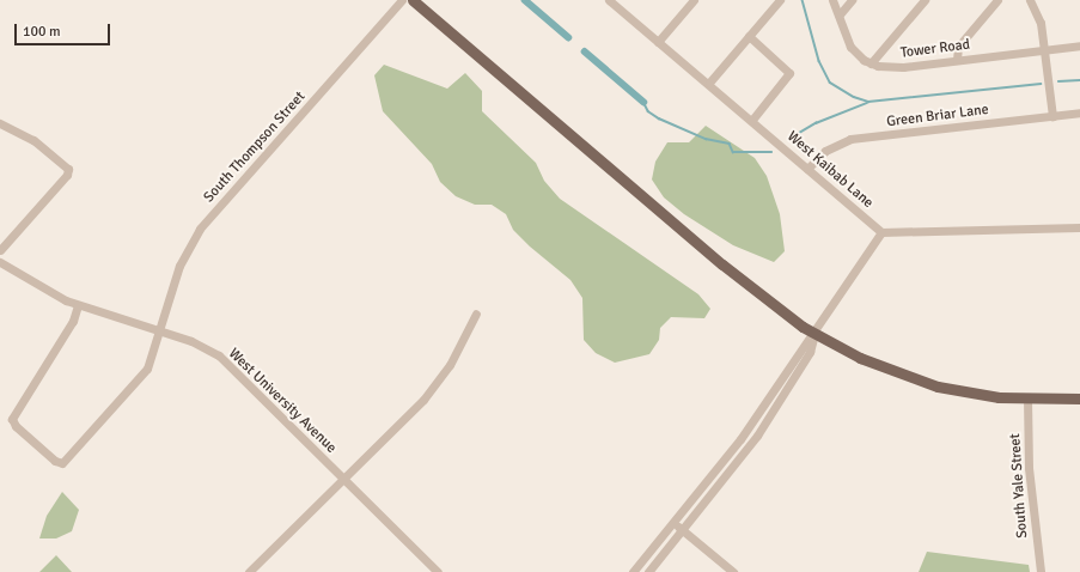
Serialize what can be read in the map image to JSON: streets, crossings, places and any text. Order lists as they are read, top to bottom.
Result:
{
  "streets": {
    "street": [
      "Tower Road",
      "Green Briar Lane",
      "South Thompson Street",
      "West Kaibab Lane",
      "West University Avenue",
      "South Yale Street"
    ]
  },
  "crossings": [
    ["Green Briar Lane", "West Kaibab Lane"],
    ["South Thompson Street", "West University Avenue"]
  ],
  "scale_bar": "100 m"
}
